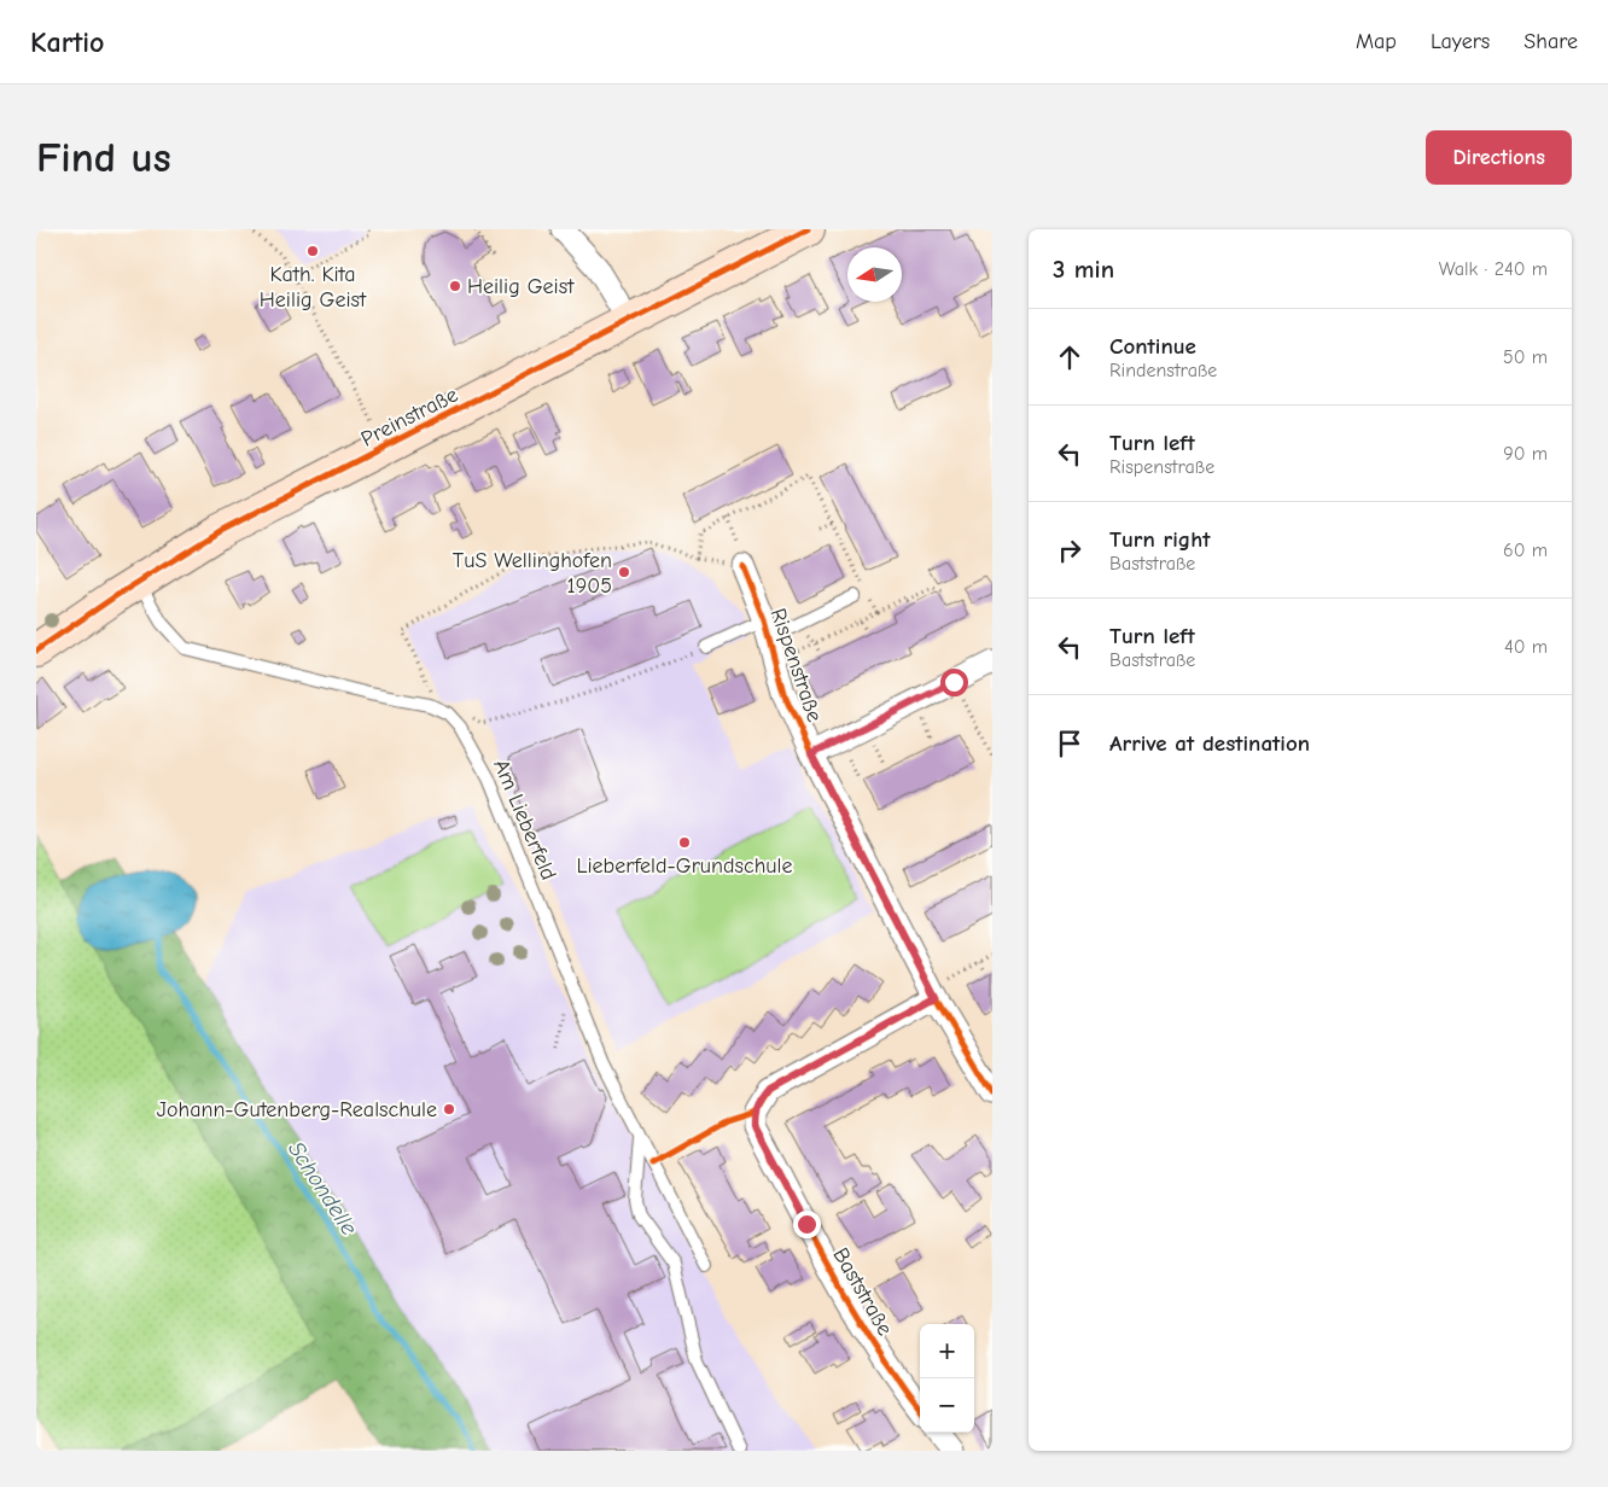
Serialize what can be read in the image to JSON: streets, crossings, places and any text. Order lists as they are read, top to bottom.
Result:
{
  "streets": {
    "street": ["Preinstraße", "Rispenstraße", "Baststraße"],
    "lane": ["Am Lieberfeld"]
  },
  "crossings": [
    ["Preinstraße", "Am Lieberfeld"],
    ["Rispenstraße", "Baststraße"]
  ],
  "water": ["Schondelle"],
  "places": [
    "Kath. Kita Heilig Geist",
    "Heilig Geist",
    "TuS Wellinghofen 1905",
    "Lieberfeld-Grundschule",
    "Johann-Gutenberg-Realschule"
  ],
  "north": "left",
  "page": {
    "header": "Kartio",
    "nav": ["Map", "Layers", "Share"],
    "buttons": "Directions",
    "title": "Find us",
    "heading": ["3 min", "Walk · 240 m"],
    "list": [
      ["Continue", "Rindenstraße", "50 m"],
      ["Turn left", "Rispenstraße", "90 m"],
      ["Turn right", "Baststraße", "60 m"],
      ["Turn left", "Baststraße", "40 m"],
      "Arrive at destination"
    ],
    "map_buttons": ["+", "−"]
  }
}
